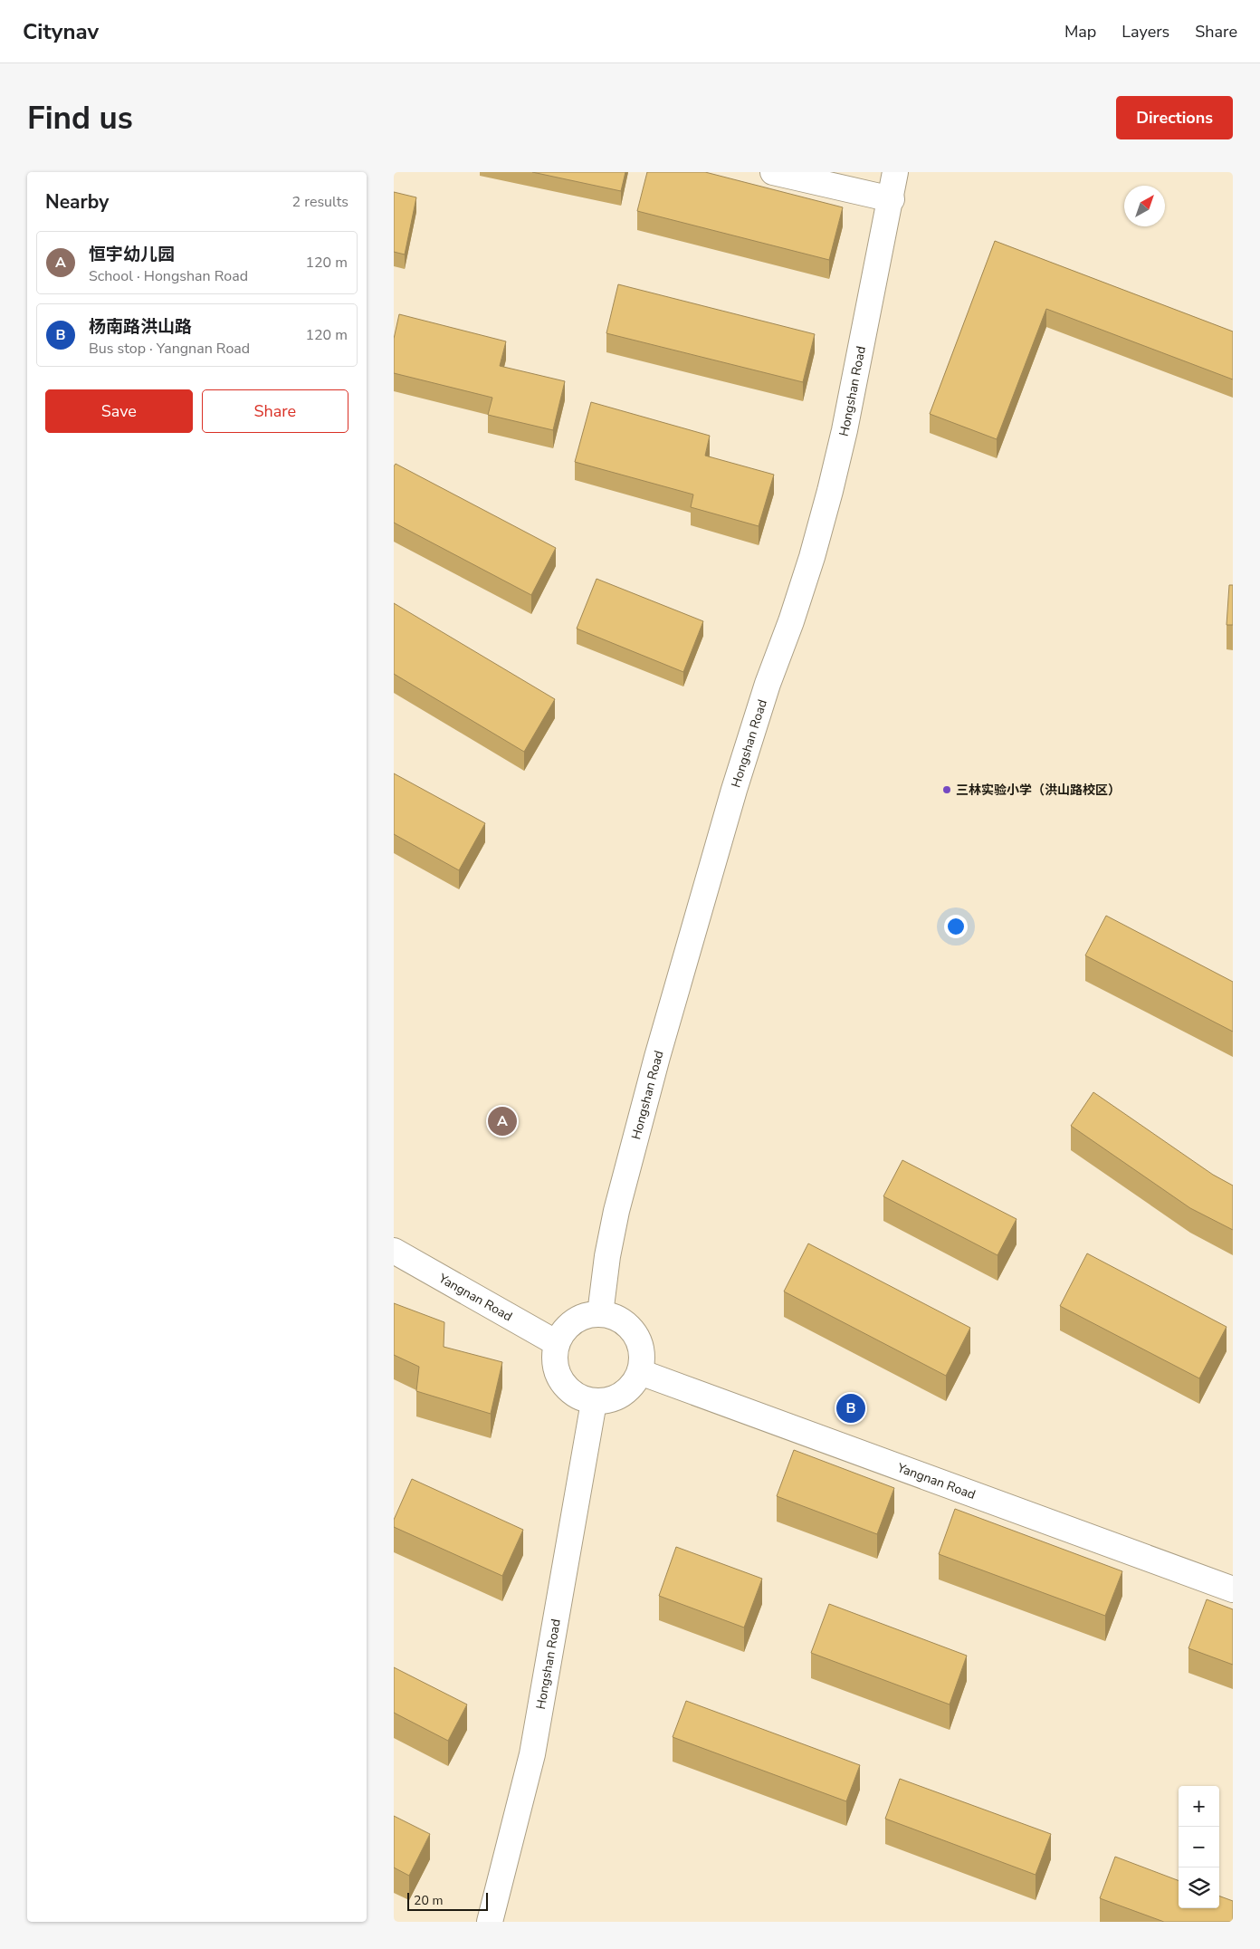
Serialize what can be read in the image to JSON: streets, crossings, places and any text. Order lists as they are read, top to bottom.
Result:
{
  "streets": {
    "street": ["Hongshan Road", "Yangnan Road"]
  },
  "crossings": [
    ["Hongshan Road", "Yangnan Road"]
  ],
  "places": ["三林实验小学（洪山路校区）"],
  "scale_bar": "20 m",
  "north": "top right",
  "page": {
    "header": "Citynav",
    "nav": ["Map", "Layers", "Share"],
    "buttons": [
      "Directions",
      ["Save", "Share"]
    ],
    "title": "Find us",
    "heading": ["Nearby", "2 results"],
    "list": [
      {
        "mark": "A",
        "name": "恒宇幼儿园",
        "note": "School · Hongshan Road",
        "value": "120 m"
      },
      {
        "mark": "B",
        "name": "杨南路洪山路",
        "note": "Bus stop · Yangnan Road",
        "value": "120 m"
      }
    ],
    "pins": ["A", "B"],
    "map_buttons": ["+", "−"],
    "scale": "20 m"
  }
}
